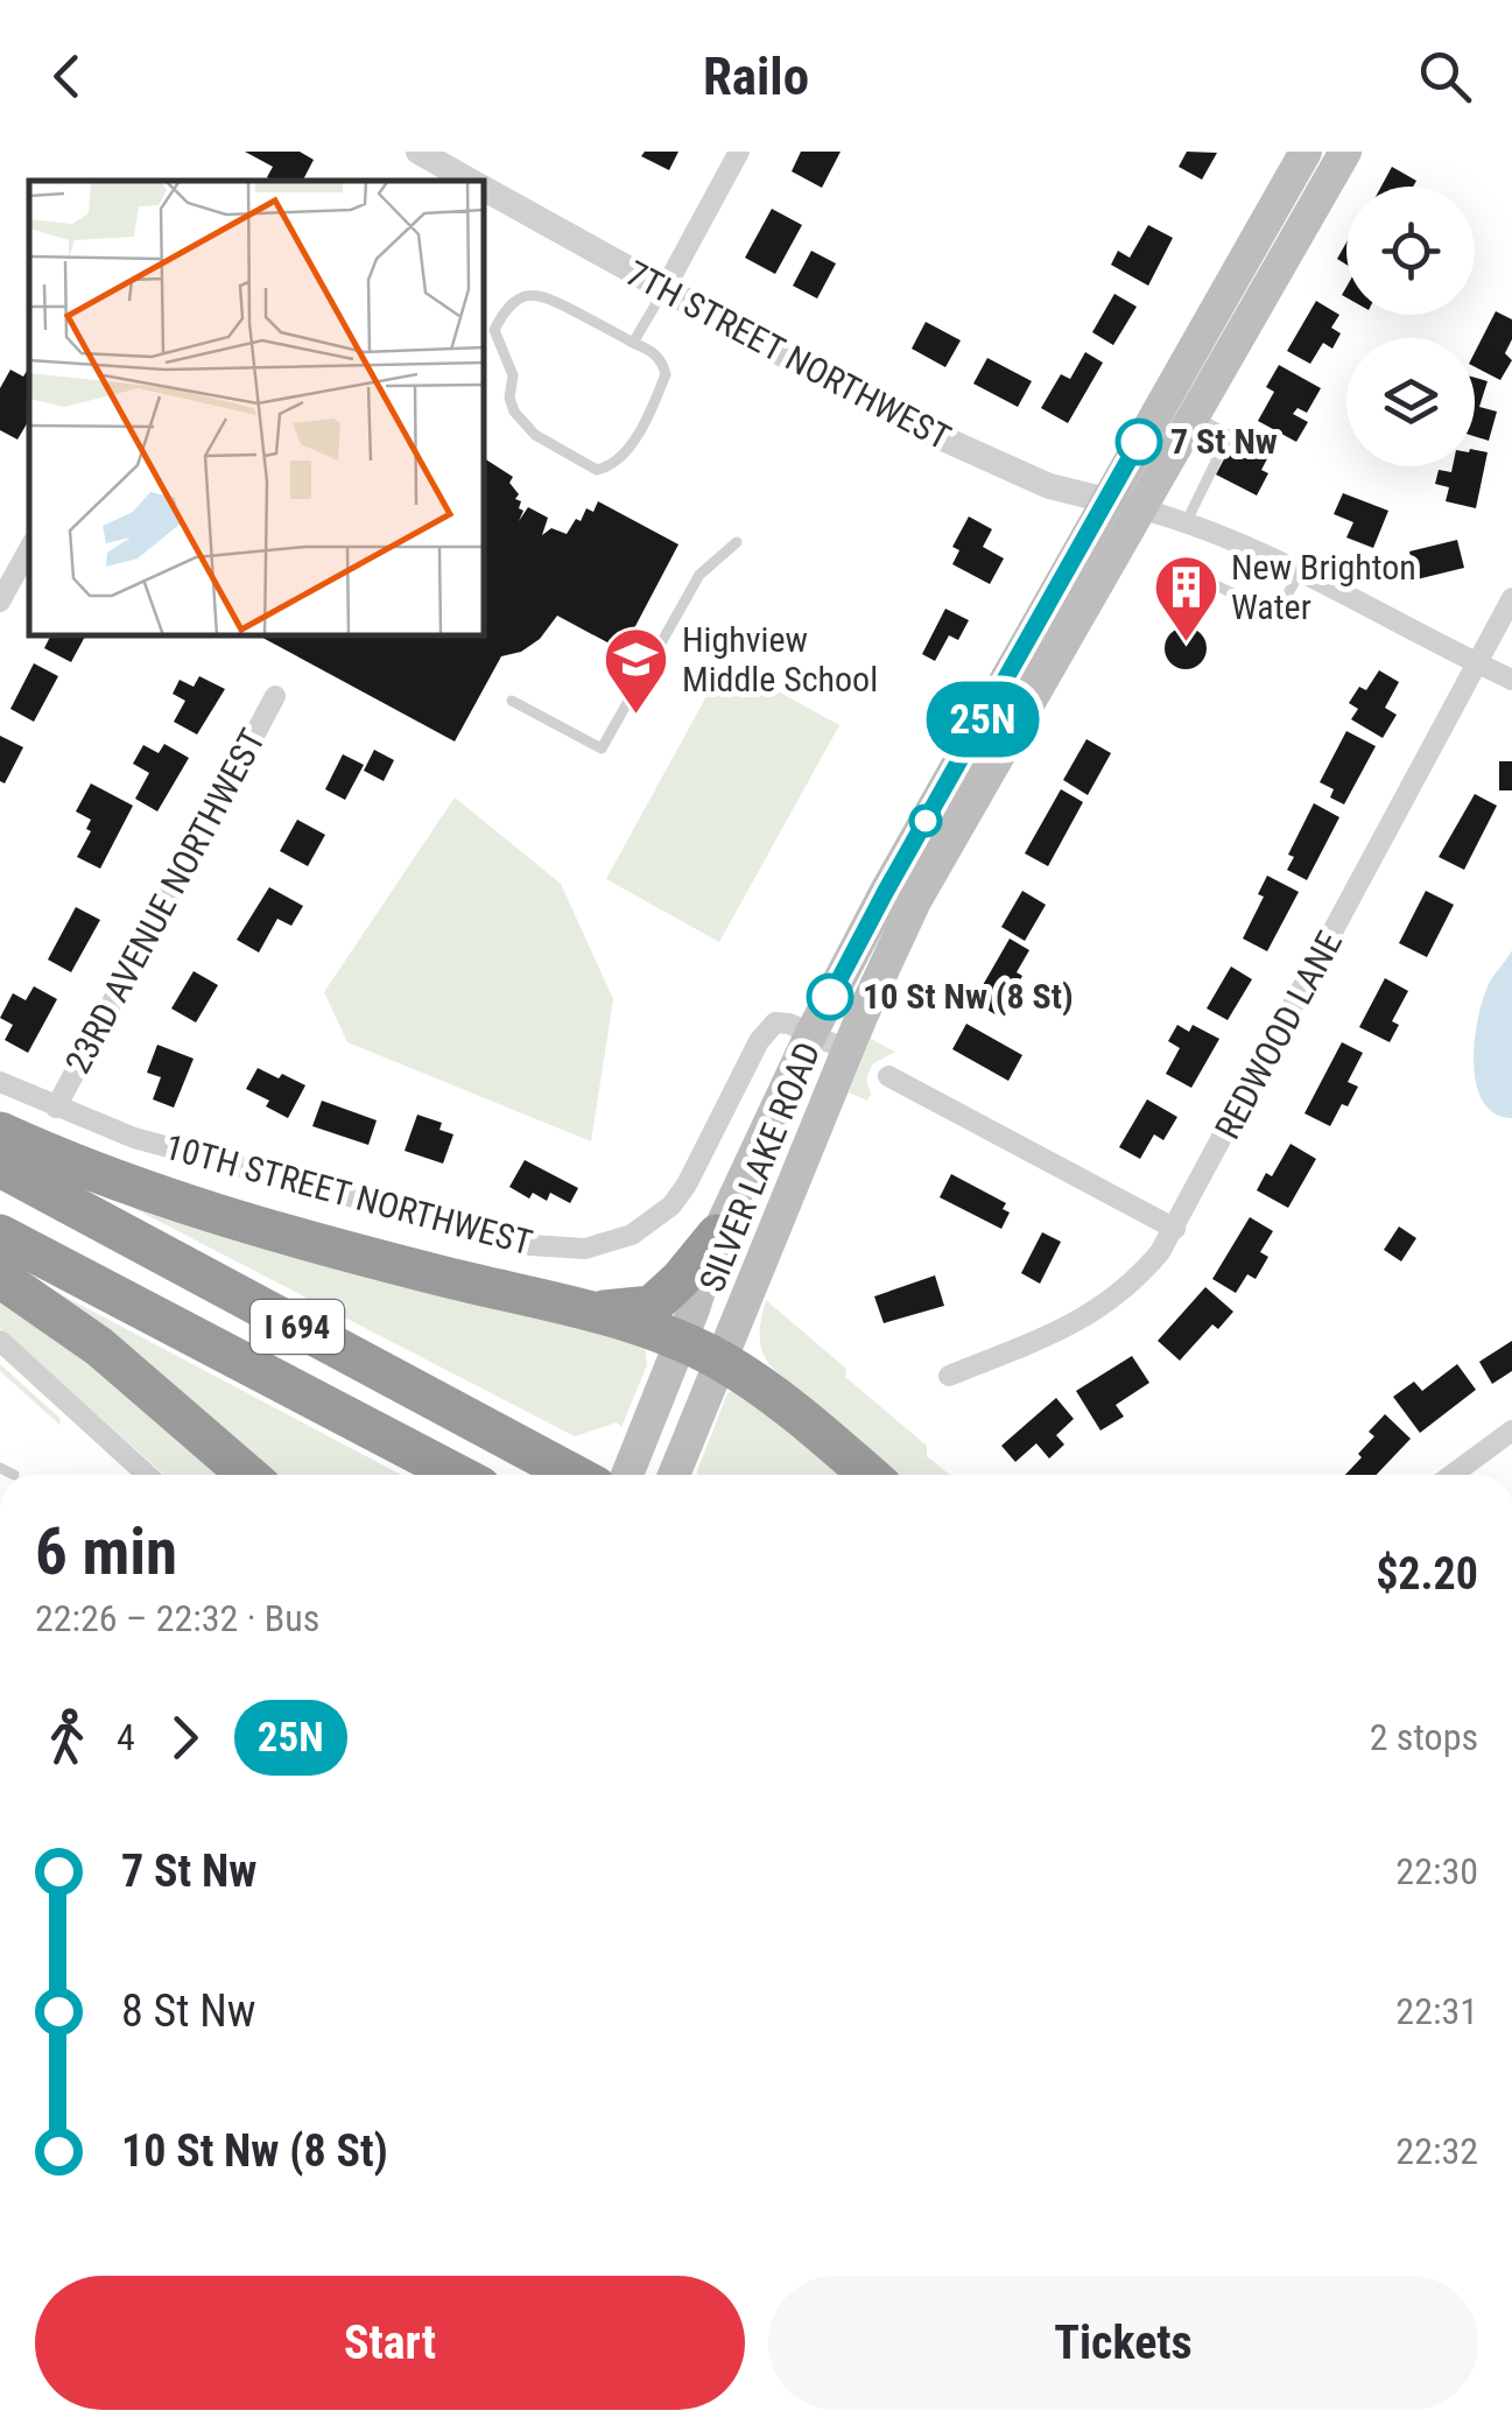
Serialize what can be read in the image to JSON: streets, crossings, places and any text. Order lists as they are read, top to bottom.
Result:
{
  "streets": {
    "highway": ["I 694"],
    "main road": ["SILVER LAKE ROAD"],
    "street": [
      "7TH STREET NORTHWEST",
      "23RD AVENUE NORTHWEST",
      "REDWOOD LANE",
      "10TH STREET NORTHWEST"
    ]
  },
  "crossings": [
    ["23RD AVENUE NORTHWEST", "10TH STREET NORTHWEST"]
  ],
  "places": {
    "other": ["7 St Nw", "10 St Nw (8 St)"],
    "building": ["New Brighton Water"],
    "school or university": ["Highview Middle School"]
  },
  "lines": ["bus line 25N"],
  "page": {
    "header": "Railo",
    "on_map": "25N",
    "heading": ["6 min", "22:26 – 22:32 · Bus", "$2.20"],
    "legs": ["4", "25N", "2 stops"],
    "list": [
      {
        "name": "7 St Nw",
        "value": "22:30"
      },
      {
        "name": "8 St Nw",
        "value": "22:31"
      },
      {
        "name": "10 St Nw (8 St)",
        "value": "22:32"
      }
    ],
    "buttons": ["Start", "Tickets"]
  }
}
